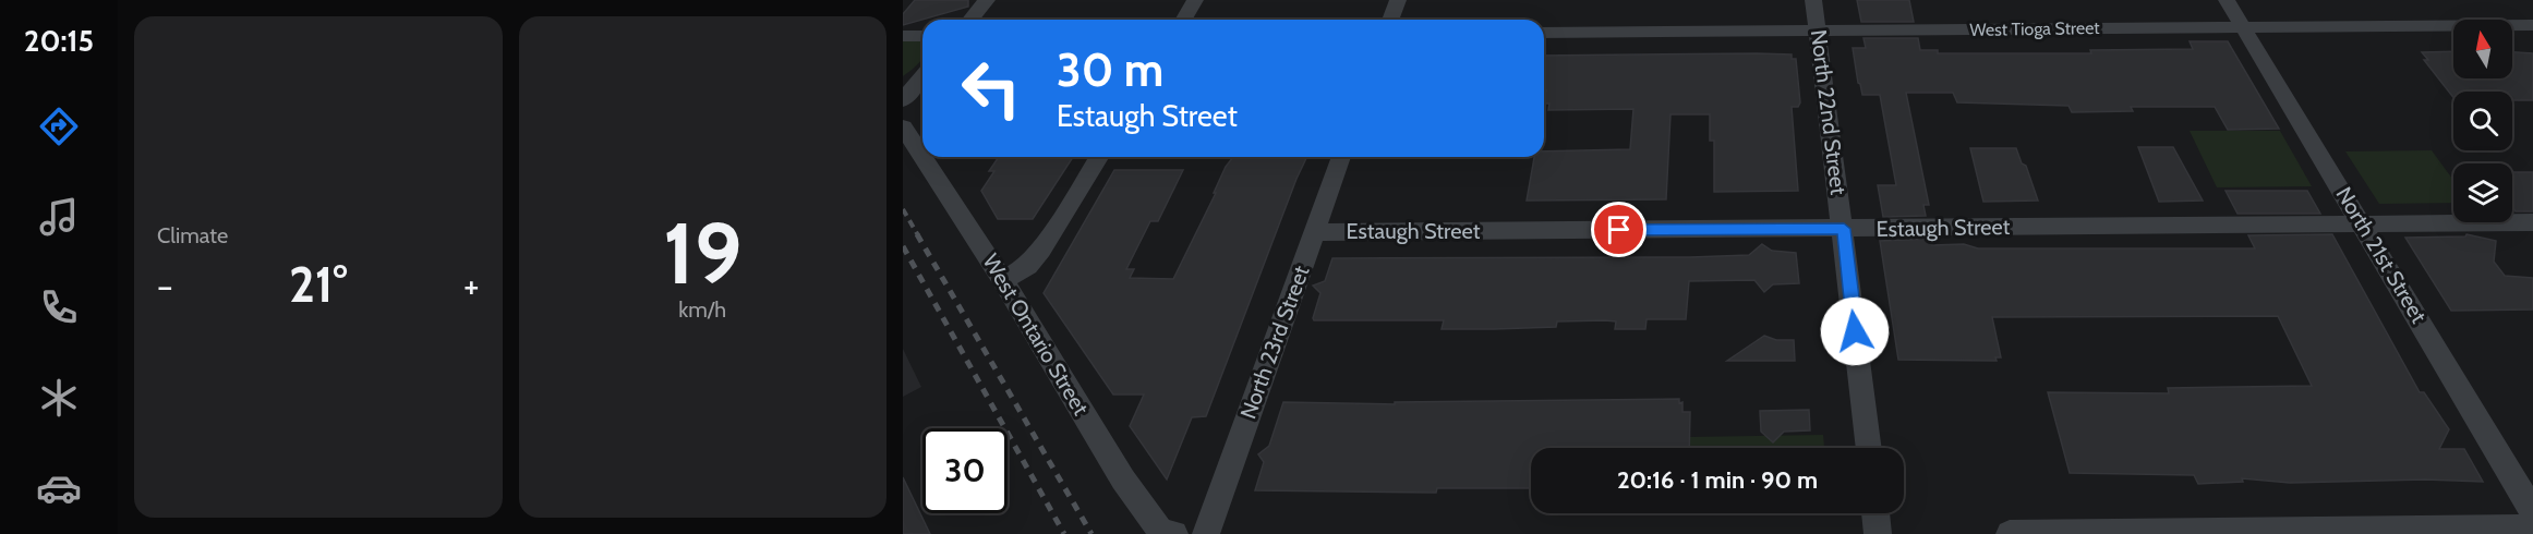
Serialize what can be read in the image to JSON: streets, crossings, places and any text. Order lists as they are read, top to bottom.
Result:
{
  "streets": {
    "street": [
      "West Tioga Street",
      "North 22nd Street",
      "Estaugh Street",
      "North 21st Street",
      "West Ontario Street",
      "North 23rd Street"
    ]
  },
  "crossings": [
    ["West Tioga Street", "North 22nd Street"],
    ["West Tioga Street", "North 21st Street"],
    ["North 22nd Street", "Estaugh Street"],
    ["Estaugh Street", "North 21st Street"],
    ["Estaugh Street", "North 23rd Street"]
  ],
  "north": "top",
  "page": {
    "tabs": "20:15",
    "tile": [
      "Climate",
      ["19", "km/h"]
    ],
    "turn": ["30 m", "Estaugh Street"],
    "heat": ["−", "21°", "+"],
    "limit": "30",
    "trip": "20:16 · 1 min · 90 m"
  }
}
